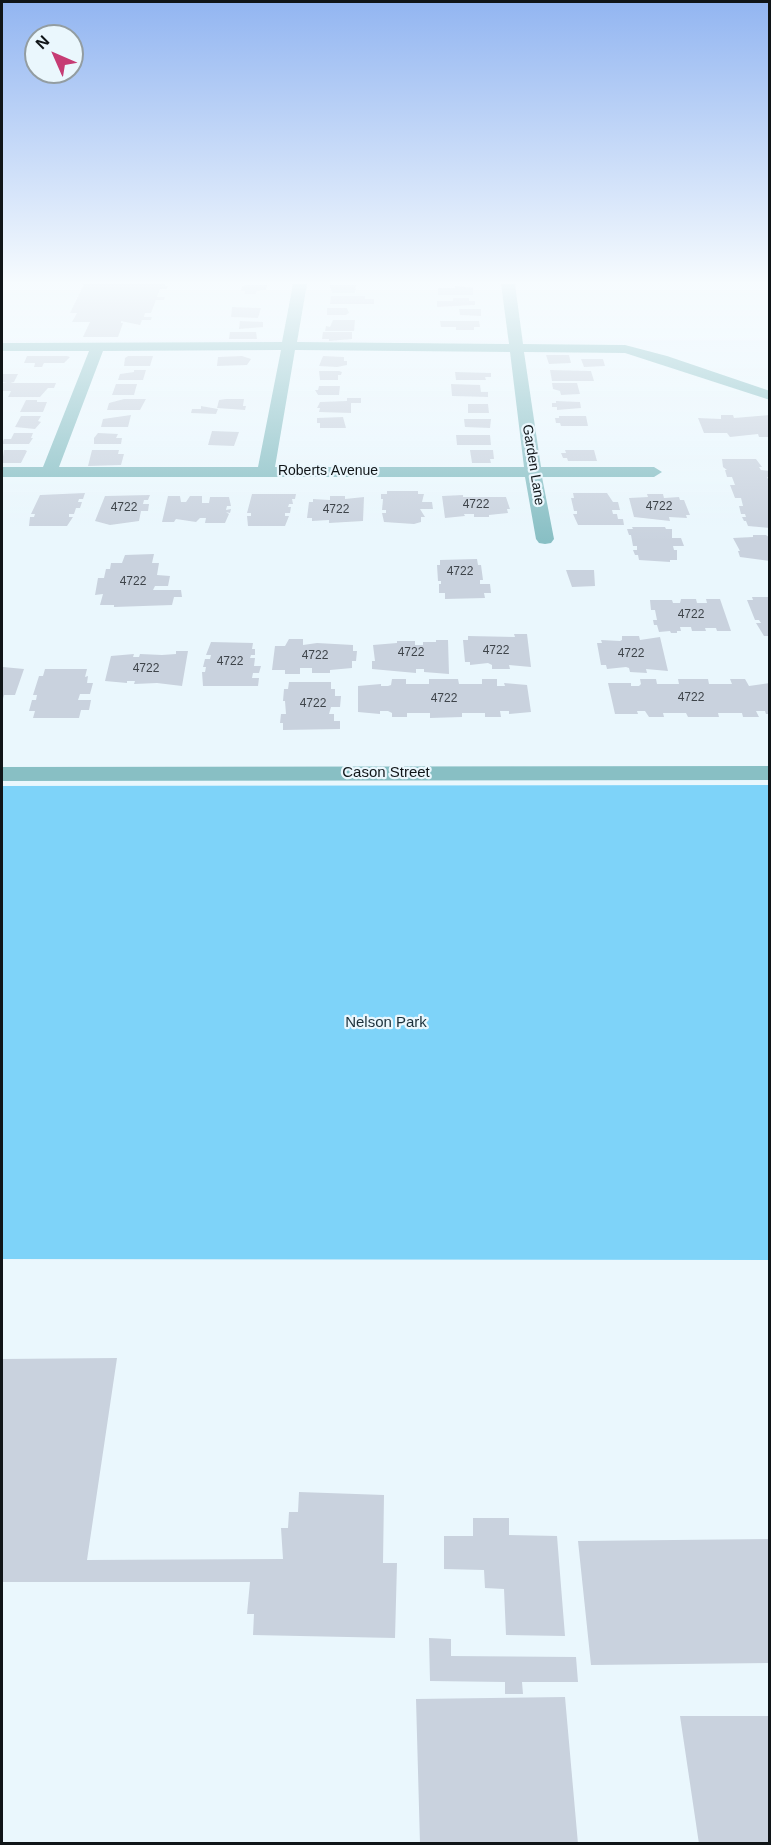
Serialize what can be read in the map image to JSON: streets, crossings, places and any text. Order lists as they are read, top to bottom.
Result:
{
  "streets": {
    "street": ["Garden Lane", "Roberts Avenue", "Cason Street"]
  },
  "crossings": [
    ["Garden Lane", "Roberts Avenue"]
  ],
  "parks": ["Nelson Park"],
  "house_numbers": [
    "4722",
    "4722",
    "4722",
    "4722",
    "4722",
    "4722",
    "4722",
    "4722",
    "4722",
    "4722",
    "4722",
    "4722",
    "4722",
    "4722",
    "4722",
    "4722"
  ],
  "north": "top left"
}
